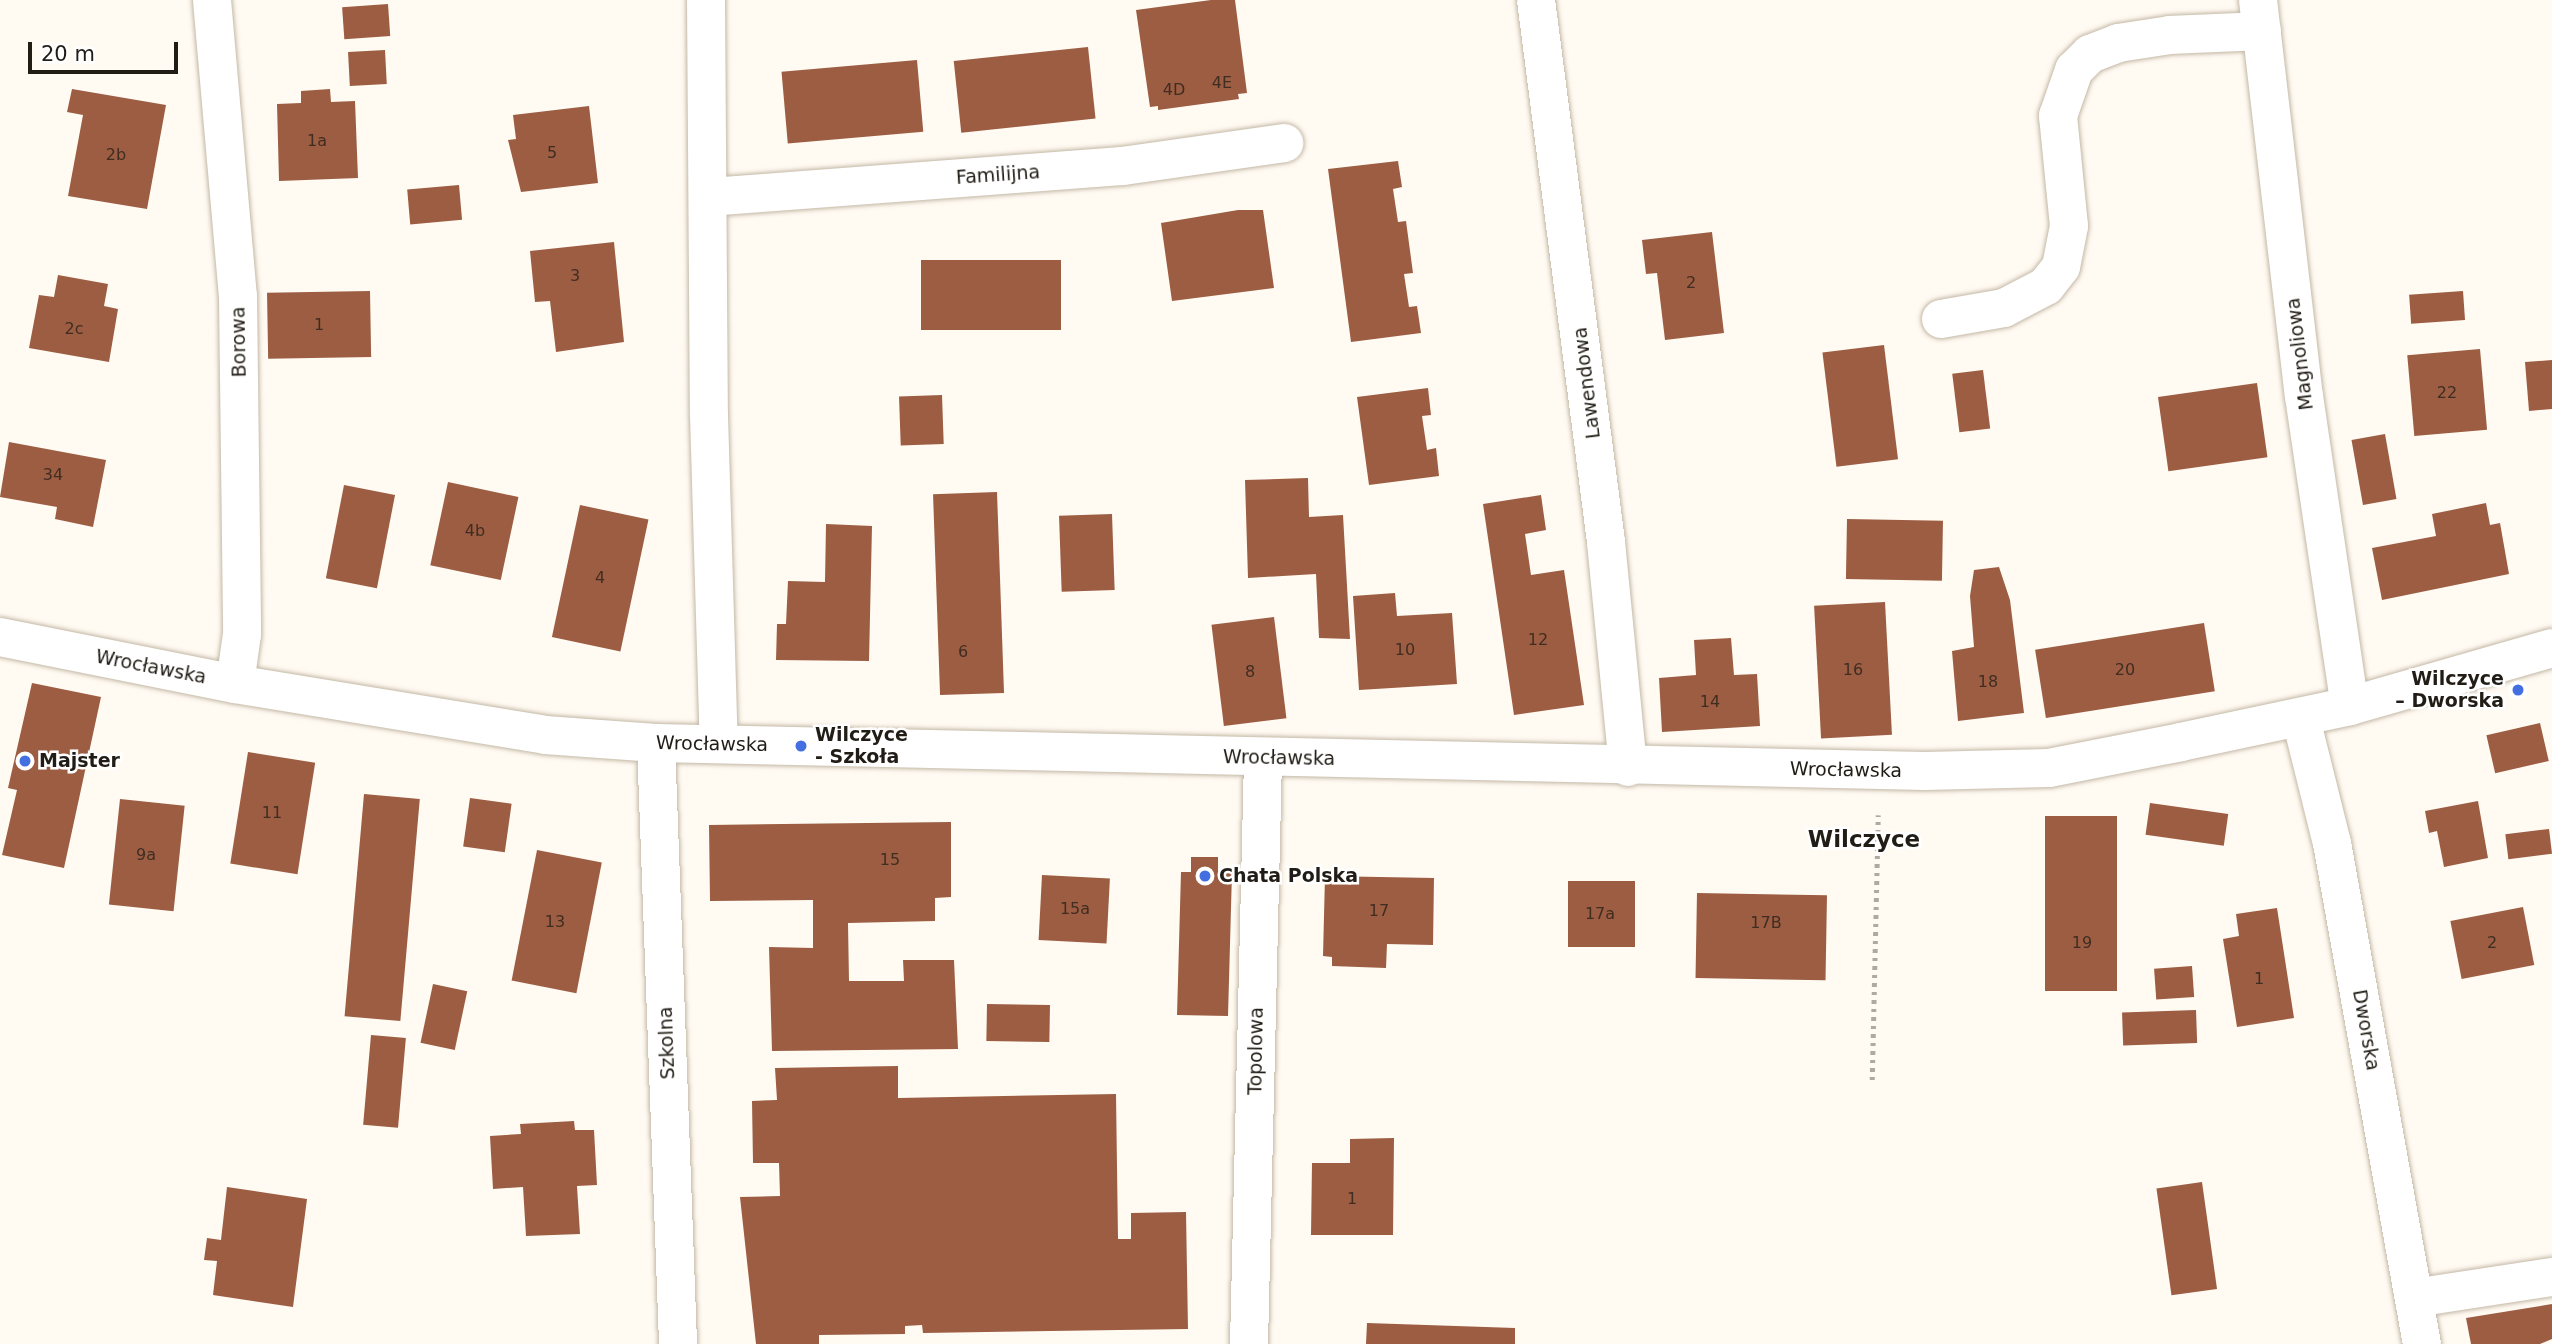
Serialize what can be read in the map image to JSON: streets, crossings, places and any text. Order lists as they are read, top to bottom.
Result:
{
  "streets": {
    "street": [
      "Familijna",
      "Borowa",
      "Magnoliowa",
      "Lawendowa",
      "Wrocławska",
      "Dworska",
      "Szkolna",
      "Topolowa"
    ]
  },
  "crossings": [
    ["Borowa", "Wrocławska"],
    ["Magnoliowa", "Wrocławska"],
    ["Lawendowa", "Wrocławska"],
    ["Wrocławska", "Dworska"],
    ["Wrocławska", "Szkolna"],
    ["Wrocławska", "Topolowa"]
  ],
  "districts": ["Wilczyce"],
  "places": [
    "Wilczyce – Dworska",
    "Wilczyce - Szkoła",
    "Majster",
    "Chata Polska"
  ],
  "house_numbers": [
    "4E",
    "4D",
    "1a",
    "5",
    "2b",
    "3",
    "2",
    "1",
    "2c",
    "22",
    "34",
    "4b",
    "4",
    "12",
    "10",
    "6",
    "16",
    "20",
    "8",
    "18",
    "14",
    "11",
    "9a",
    "15",
    "15a",
    "17",
    "17a",
    "13",
    "17B",
    "19",
    "2",
    "1",
    "1"
  ],
  "scale_bar": "20 m"
}
